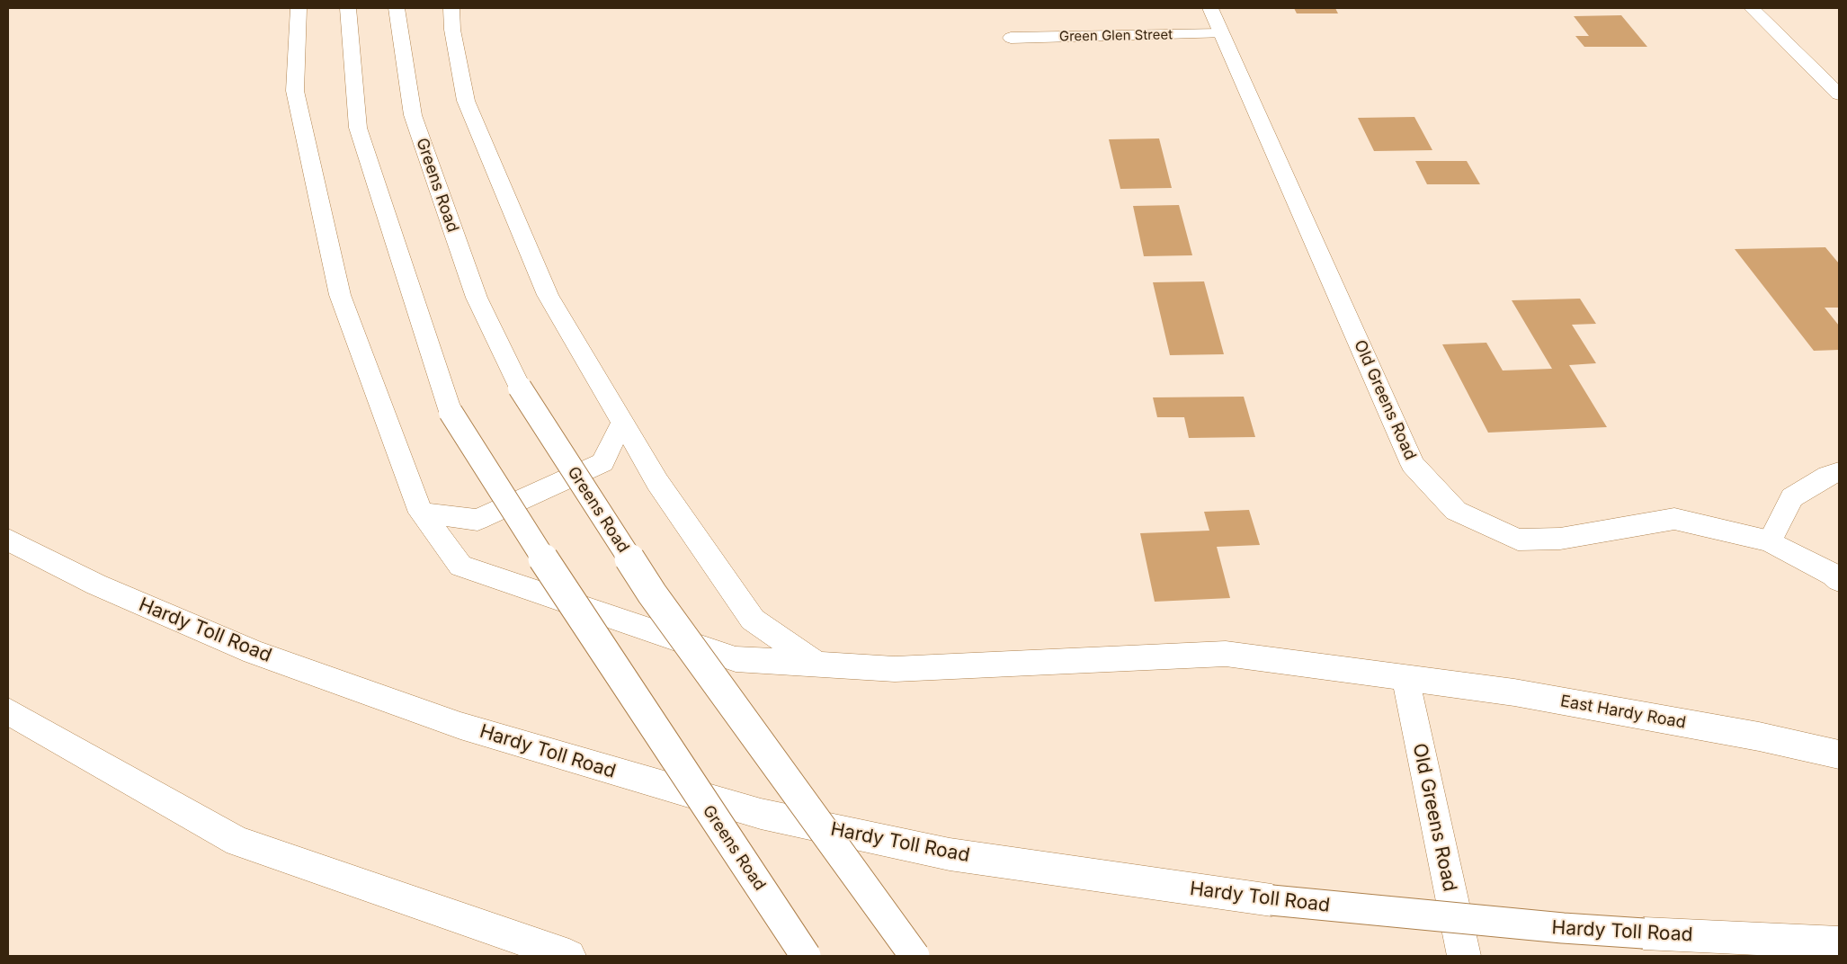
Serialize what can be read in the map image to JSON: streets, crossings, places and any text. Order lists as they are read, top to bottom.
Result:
{
  "streets": {
    "main road": [
      "Green Glen Street",
      "Greens Road",
      "Old Greens Road",
      "Hardy Toll Road",
      "East Hardy Road"
    ]
  },
  "crossings": [
    ["Green Glen Street", "Old Greens Road"],
    ["Old Greens Road", "East Hardy Road"]
  ]
}
